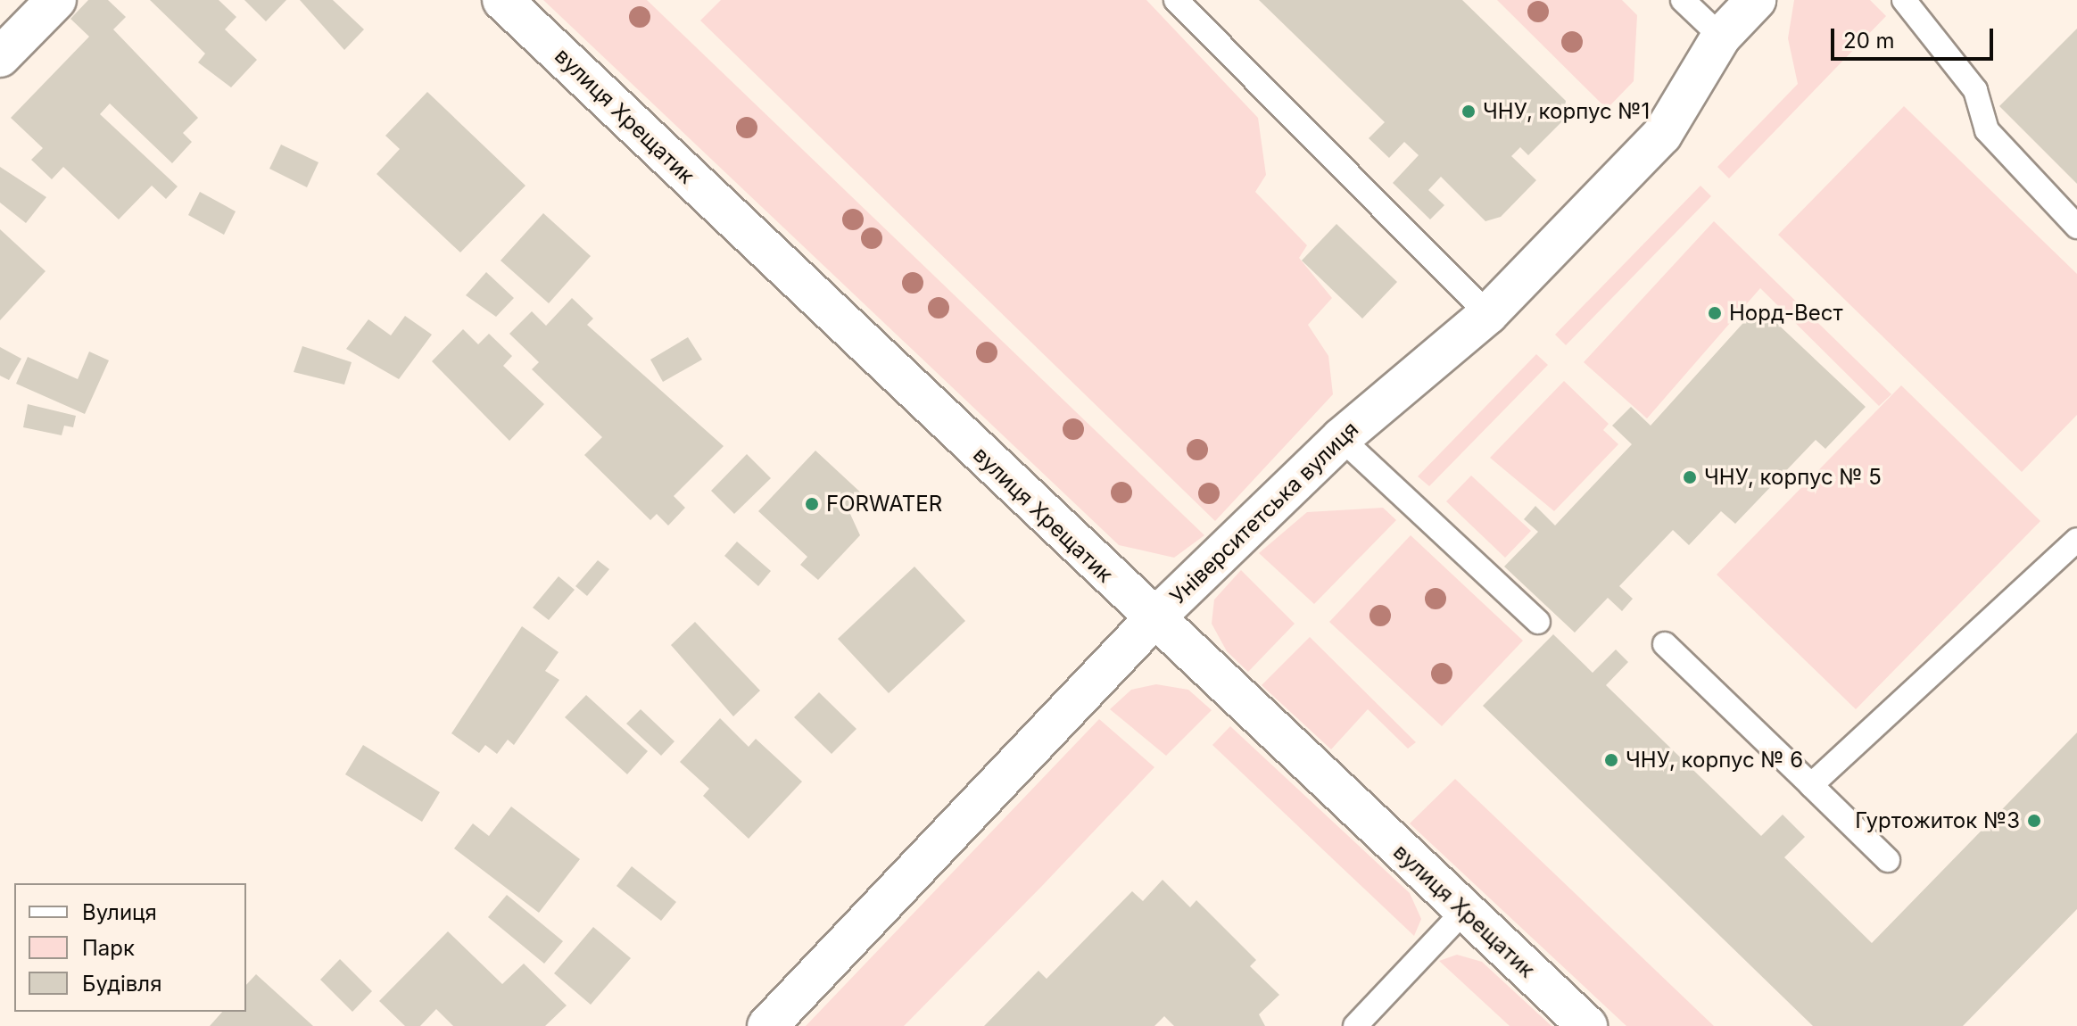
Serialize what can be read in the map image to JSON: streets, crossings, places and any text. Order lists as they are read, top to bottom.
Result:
{
  "streets": {
    "street": ["вулиця Хрещатик", "Університетська вулиця"]
  },
  "crossings": [
    ["вулиця Хрещатик", "Університетська вулиця"]
  ],
  "places": [
    "ЧНУ, корпус №1",
    "Норд-Вест",
    "ЧНУ, корпус № 5",
    "FORWATER",
    "ЧНУ, корпус № 6",
    "Гуртожиток №3"
  ],
  "legend": ["Вулиця", "Парк", "Будівля"],
  "scale_bar": "20 m"
}
